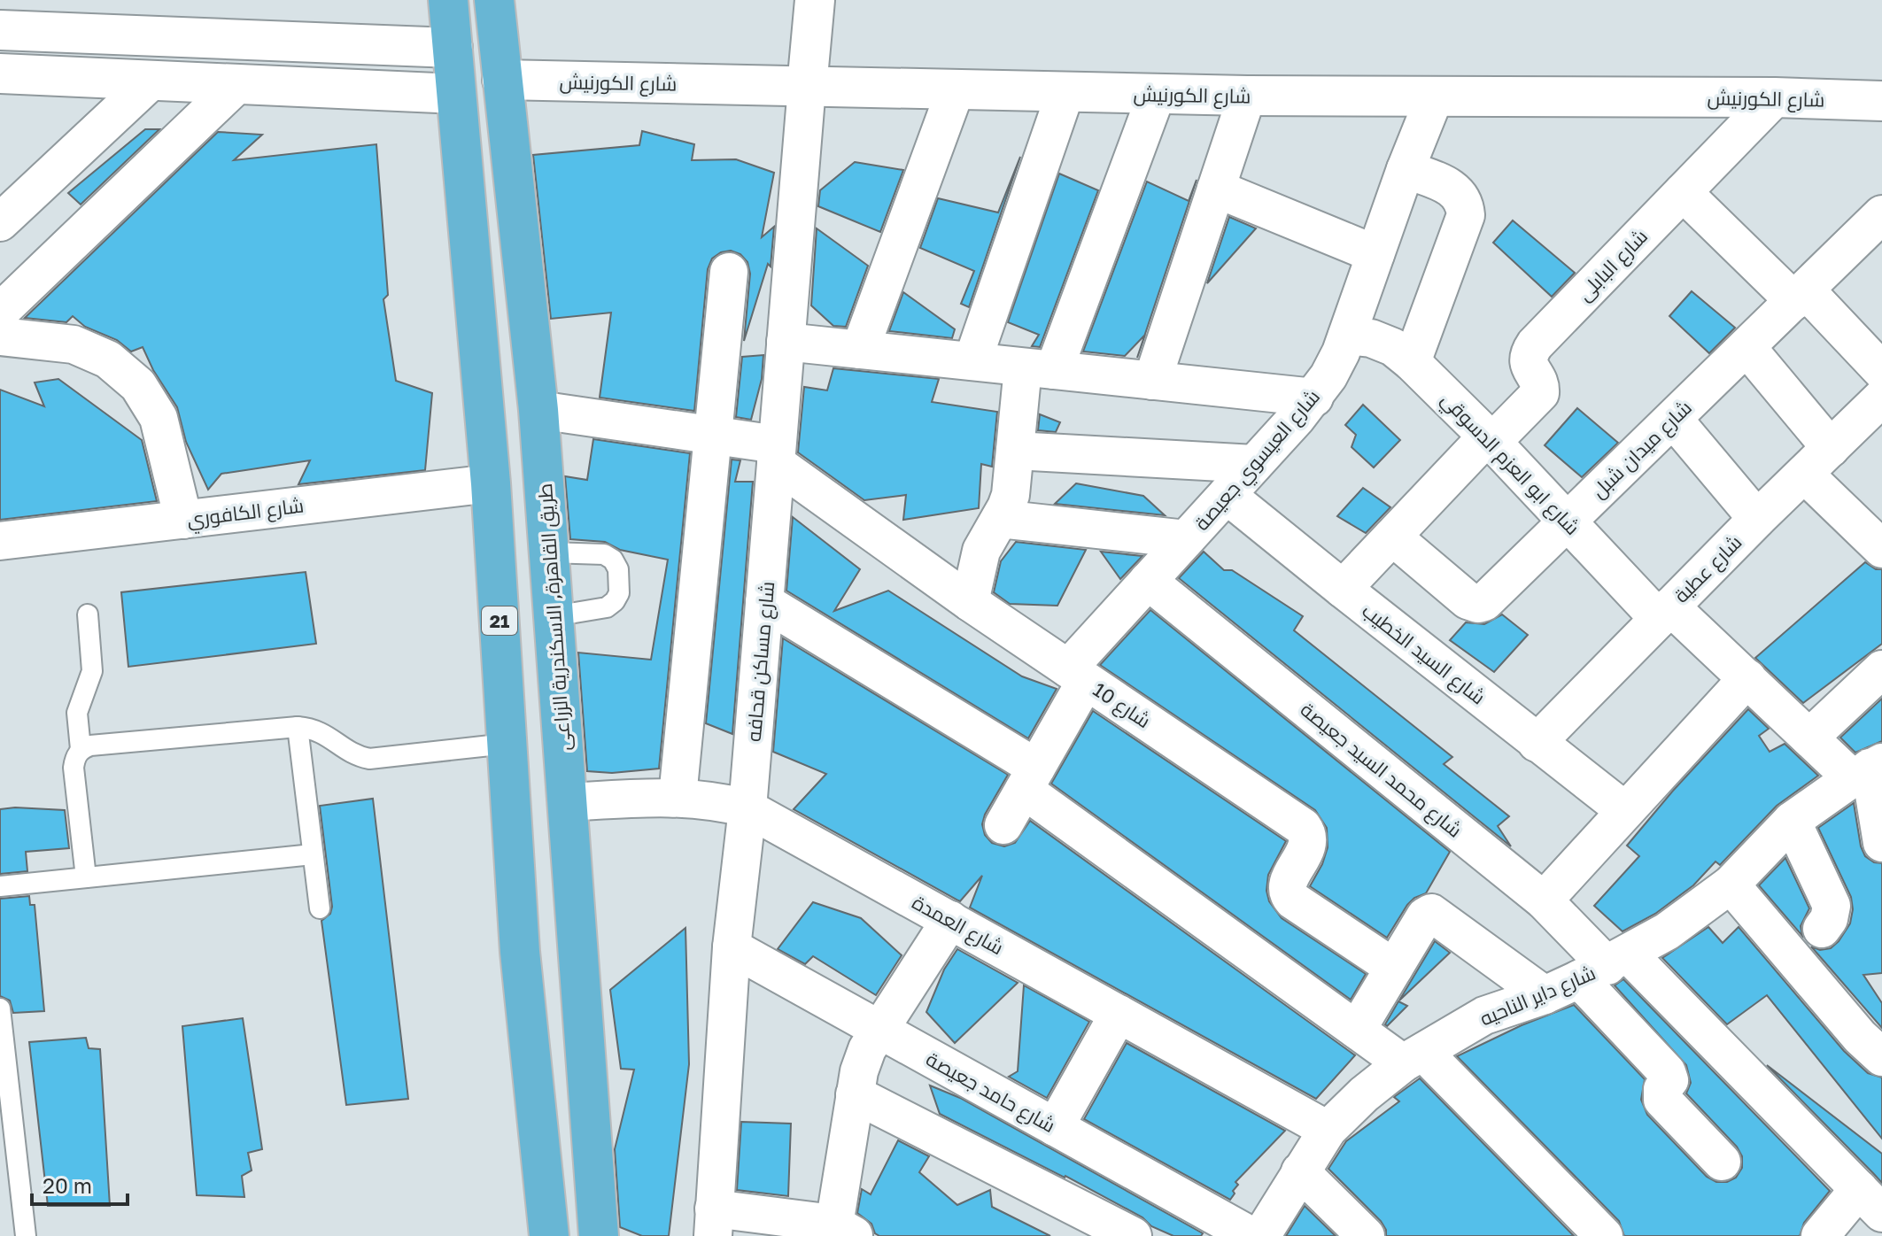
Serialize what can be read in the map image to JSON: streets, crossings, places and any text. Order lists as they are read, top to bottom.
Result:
{
  "streets": {
    "highway": ["طريق القاهرة, الاسكندرية الزراعى", "21"],
    "main road": ["شارع الكورنيش"],
    "street": [
      "شارع البابلى",
      "شارع ميدان شبل",
      "شارع العيسوي جعيصة",
      "شارع ابو العزم الدسوقي",
      "شارع الكافوري",
      "شارع عطية",
      "شارع السيد الخطيب",
      "شارع مساكن قحافه",
      "شارع 10",
      "شارع محمد السيد جعيصة",
      "شارع العمدة",
      "شارع داير الناحيه",
      "شارع حامد جعيصة"
    ]
  },
  "crossings": [
    ["شارع الكورنيش", "شارع البابلى"],
    ["شارع الكورنيش", "شارع العيسوي جعيصة"],
    ["شارع الكورنيش", "طريق القاهرة, الاسكندرية الزراعى"],
    ["شارع الكورنيش", "شارع مساكن قحافه"],
    ["شارع البابلى", "شارع ابو العزم الدسوقي"],
    ["شارع ميدان شبل", "شارع ابو العزم الدسوقي"],
    ["شارع العيسوي جعيصة", "شارع ابو العزم الدسوقي"],
    ["شارع العيسوي جعيصة", "شارع السيد الخطيب"],
    ["شارع العيسوي جعيصة", "شارع 10"],
    ["شارع العيسوي جعيصة", "شارع محمد السيد جعيصة"],
    ["شارع ابو العزم الدسوقي", "شارع عطية"],
    ["شارع ابو العزم الدسوقي", "شارع داير الناحيه"],
    ["شارع الكافوري", "21"],
    ["شارع عطية", "شارع السيد الخطيب"],
    ["طريق القاهرة, الاسكندرية الزراعى", "شارع العمدة"],
    ["شارع مساكن قحافه", "شارع 10"],
    ["شارع مساكن قحافه", "شارع العمدة"],
    ["شارع مساكن قحافه", "شارع حامد جعيصة"],
    ["شارع محمد السيد جعيصة", "شارع داير الناحيه"],
    ["شارع العمدة", "شارع داير الناحيه"]
  ],
  "scale_bar": "20 m"
}
